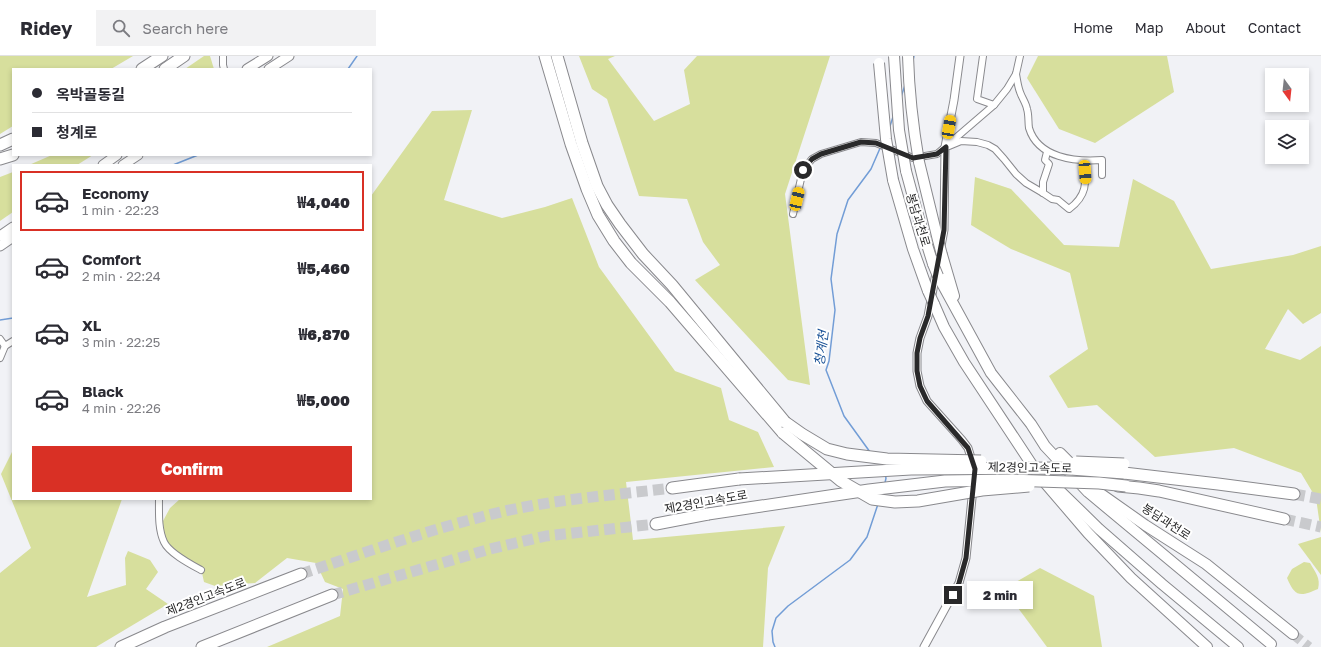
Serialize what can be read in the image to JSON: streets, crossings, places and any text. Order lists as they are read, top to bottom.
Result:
{
  "streets": {
    "highway": ["봉담과천로", "제2경인고속도로"]
  },
  "water": ["청계천"],
  "north": "bottom",
  "page": {
    "header": "Ridey",
    "search": "Search here",
    "nav": [
      "Home",
      "Map",
      "About",
      "Contact"
    ],
    "banner": ["옥박골동길", "청계로"],
    "list": [
      {
        "name": "Economy",
        "note": "1 min · 22:23",
        "value": "₩4,040"
      },
      {
        "name": "Comfort",
        "note": "2 min · 22:24",
        "value": "₩5,460"
      },
      {
        "name": "XL",
        "note": "3 min · 22:25",
        "value": "₩6,870"
      },
      {
        "name": "Black",
        "note": "4 min · 22:26",
        "value": "₩5,000"
      }
    ],
    "buttons": "Confirm",
    "bubble": "2 min"
  }
}
